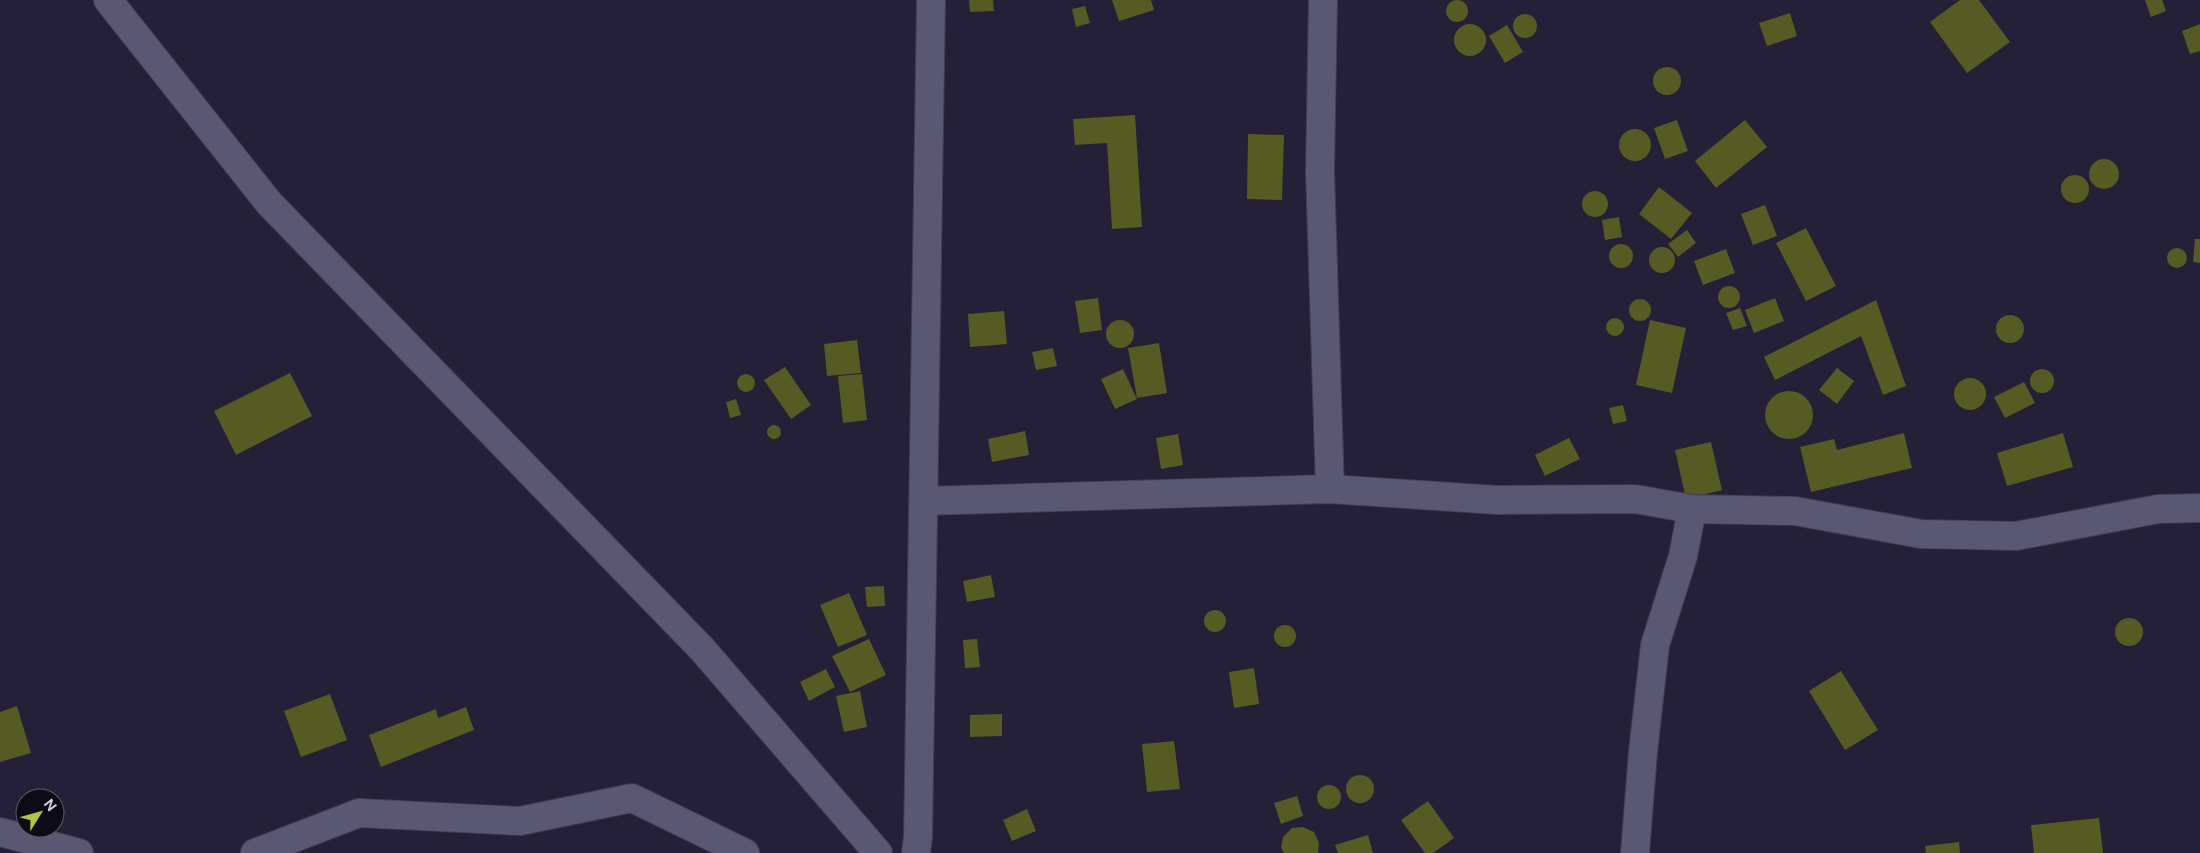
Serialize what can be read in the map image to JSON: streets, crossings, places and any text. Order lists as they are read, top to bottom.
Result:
{
  "north": "top right"
}
